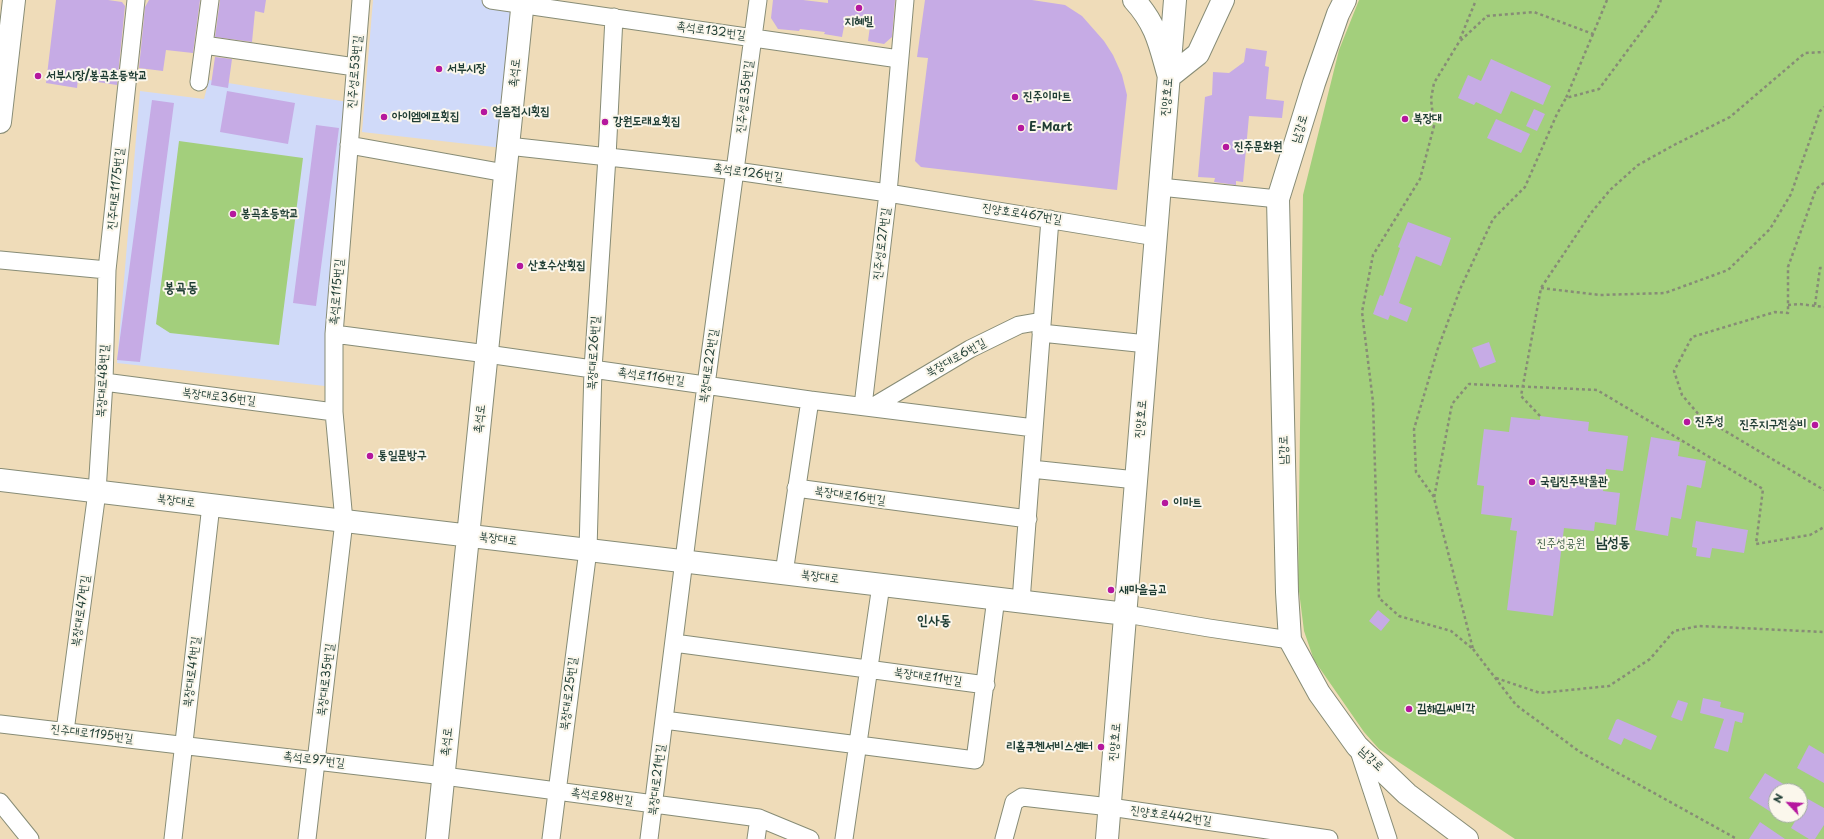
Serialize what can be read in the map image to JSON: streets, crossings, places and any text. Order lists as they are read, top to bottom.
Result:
{
  "streets": {
    "street": [
      "촉석로132번길",
      "진주성로53번길",
      "촉석로",
      "진주성로35번길",
      "진양호로",
      "남강로",
      "촉석로126번길",
      "진주대로1175번길",
      "진양호로467번길",
      "진주성로27번길",
      "촉석로115번길",
      "북장대로26번길",
      "북장대로6번길",
      "북장대로22번길",
      "촉석로116번길",
      "북장대로48번길",
      "북장대로36번길",
      "북장대로16번길",
      "북장대로",
      "북장대로47번길",
      "북장대로41번길",
      "북장대로11번길",
      "북장대로35번길",
      "북장대로25번길",
      "진주대로1195번길",
      "촉석로97번길",
      "북장대로21번길",
      "촉석로98번길",
      "진양호로442번길"
    ]
  },
  "crossings": [
    ["촉석로132번길", "촉석로"],
    ["촉석로132번길", "진주성로35번길"],
    ["촉석로132번길", "진주성로27번길"],
    ["진주성로53번길", "촉석로115번길"],
    ["촉석로", "촉석로126번길"],
    ["촉석로", "촉석로115번길"],
    ["촉석로", "촉석로116번길"],
    ["촉석로", "북장대로"],
    ["촉석로", "촉석로97번길"],
    ["촉석로", "촉석로98번길"],
    ["진주성로35번길", "촉석로126번길"],
    ["진주성로35번길", "북장대로22번길"],
    ["진양호로", "진양호로467번길"],
    ["진양호로", "북장대로6번길"],
    ["진양호로", "북장대로"],
    ["진양호로", "진양호로442번길"],
    ["촉석로126번길", "진양호로467번길"],
    ["촉석로126번길", "진주성로27번길"],
    ["촉석로126번길", "북장대로26번길"],
    ["촉석로126번길", "북장대로22번길"],
    ["진주대로1175번길", "북장대로48번길"],
    ["진양호로467번길", "진주성로27번길"],
    ["진주성로27번길", "북장대로6번길"],
    ["진주성로27번길", "촉석로116번길"],
    ["촉석로115번길", "촉석로116번길"],
    ["북장대로26번길", "촉석로116번길"],
    ["북장대로26번길", "북장대로"],
    ["북장대로26번길", "북장대로25번길"],
    ["북장대로6번길", "촉석로116번길"],
    ["북장대로22번길", "촉석로116번길"],
    ["북장대로22번길", "북장대로"],
    ["북장대로22번길", "북장대로21번길"],
    ["북장대로48번길", "북장대로36번길"],
    ["북장대로48번길", "북장대로"],
    ["북장대로48번길", "북장대로47번길"],
    ["북장대로", "북장대로47번길"],
    ["북장대로", "북장대로41번길"],
    ["북장대로", "북장대로35번길"],
    ["북장대로", "북장대로25번길"],
    ["북장대로", "북장대로21번길"],
    ["북장대로47번길", "진주대로1195번길"],
    ["북장대로41번길", "진주대로1195번길"],
    ["북장대로41번길", "촉석로97번길"],
    ["북장대로11번길", "북장대로21번길"],
    ["북장대로35번길", "촉석로97번길"],
    ["북장대로25번길", "촉석로98번길"],
    ["진주대로1195번길", "촉석로97번길"],
    ["촉석로97번길", "촉석로98번길"],
    ["북장대로21번길", "촉석로98번길"]
  ],
  "districts": ["봉곡동", "남성동", "인사동"],
  "parks": ["진주성공원"],
  "places": [
    "지혜빌",
    "서부시장",
    "서부시장/봉곡초등학교",
    "진주이마트",
    "얼음접시횟집",
    "아이엠에프횟집",
    "북장대",
    "강원도래요횟집",
    "E-Mart",
    "진주문화원",
    "봉곡초등학교",
    "산호수산횟집",
    "진주성",
    "진주지구전승비",
    "통일문방구",
    "국립진주박물관",
    "이마트",
    "새마을금고",
    "김해김씨비각",
    "리홈쿠첸서비스센터"
  ],
  "north": "top left"
}
